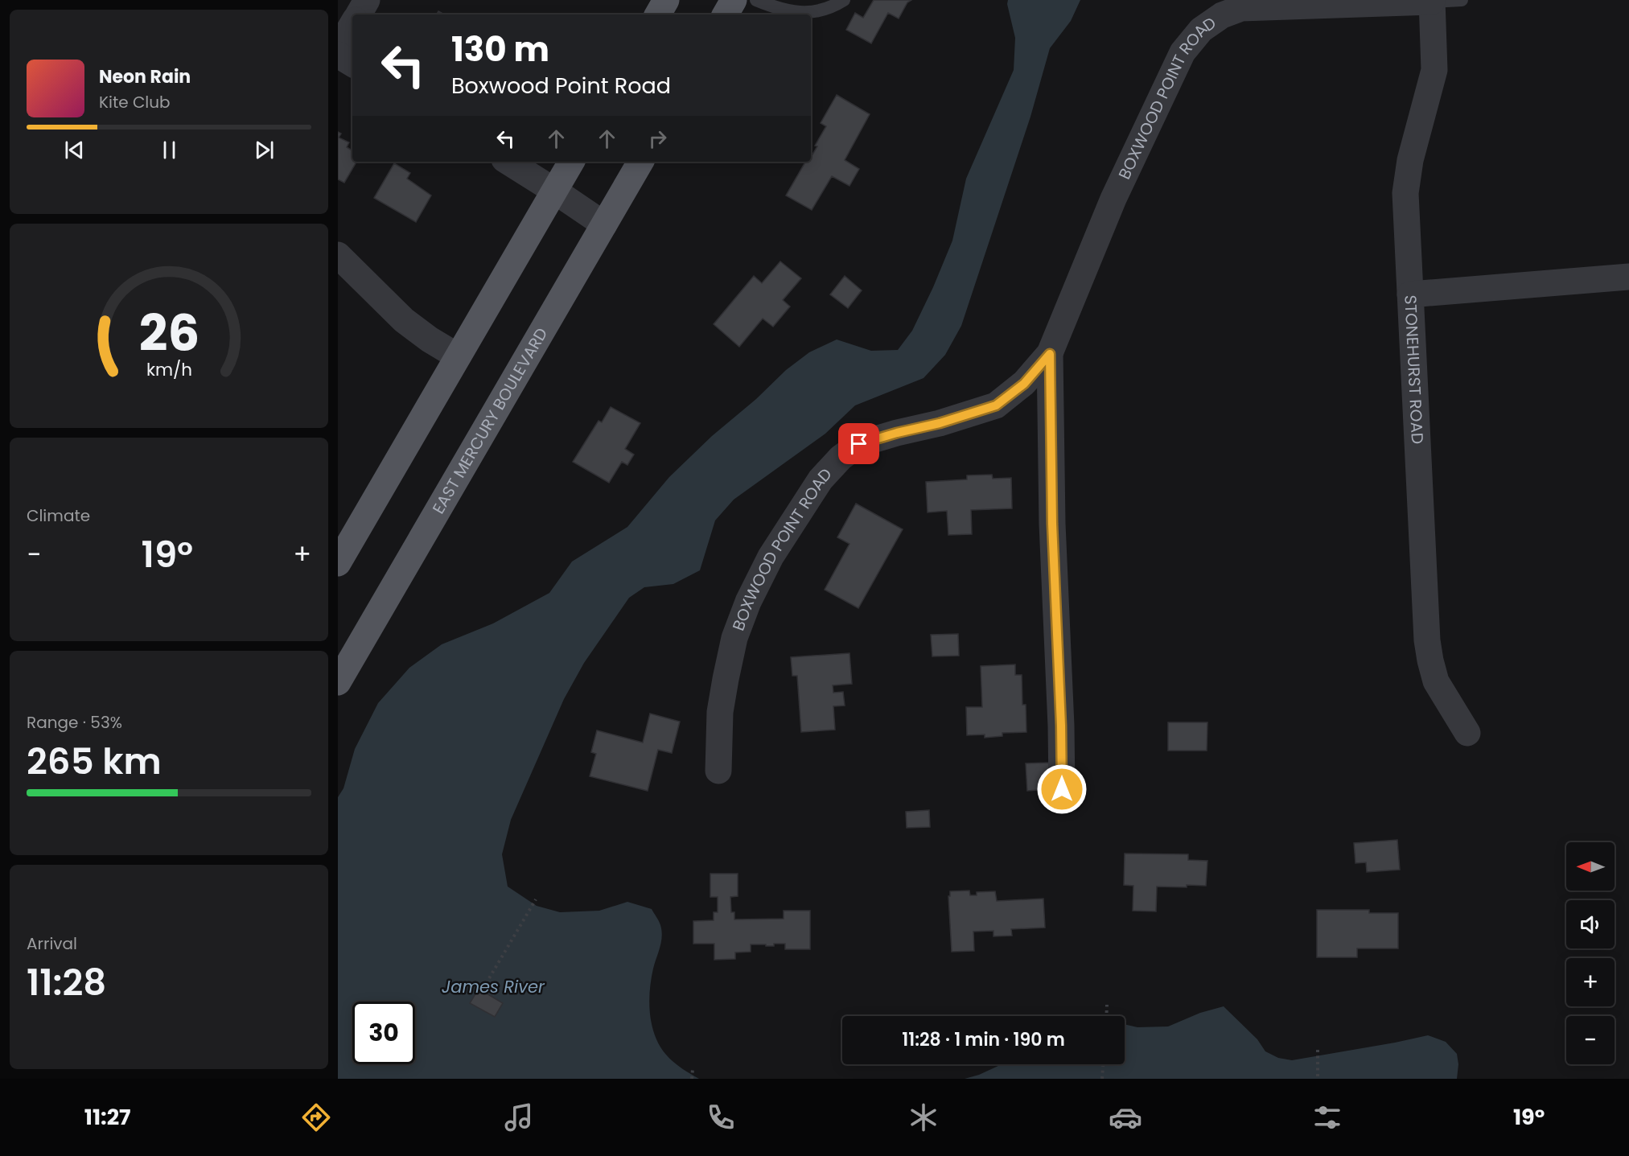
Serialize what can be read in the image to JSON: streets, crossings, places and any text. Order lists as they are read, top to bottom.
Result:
{
  "streets": {
    "main road": ["EAST MERCURY BOULEVARD"],
    "street": ["BOXWOOD POINT ROAD", "STONEHURST ROAD"]
  },
  "crossings": [
    ["BOXWOOD POINT ROAD", "STONEHURST ROAD"]
  ],
  "water": ["James River"],
  "north": "left",
  "page": {
    "turn": ["130 m", "Boxwood Point Road"],
    "song": ["Neon Rain", "Kite Club"],
    "tile": [
      "Climate",
      ["Range · 53%", "265 km"],
      ["Arrival", "11:28"]
    ],
    "heat": ["−", "19°", "+"],
    "map_buttons": ["+", "−"],
    "limit": "30",
    "trip": "11:28 · 1 min · 190 m",
    "tabs": ["11:27", "19°"],
    "gauge": ["26", "km/h"]
  }
}
